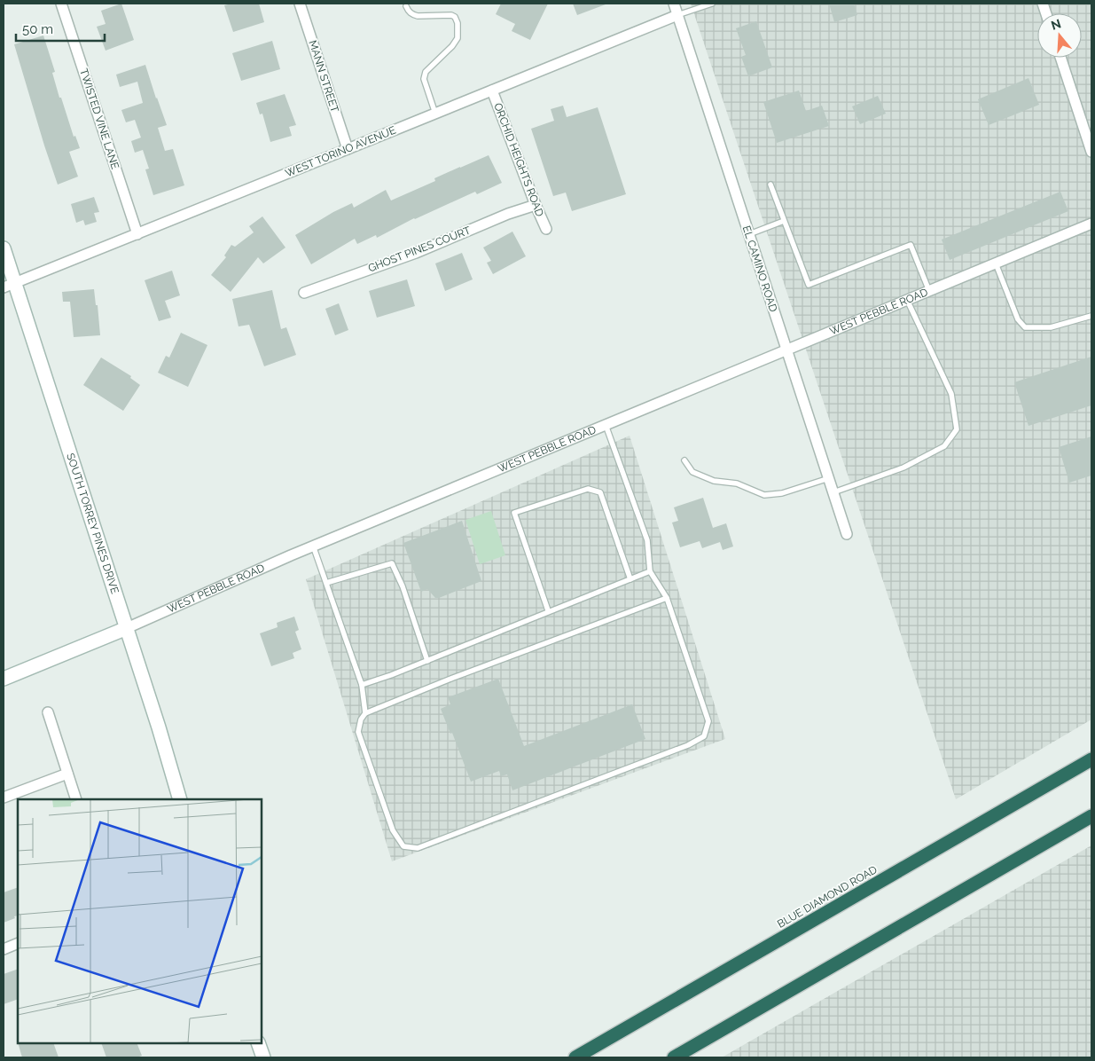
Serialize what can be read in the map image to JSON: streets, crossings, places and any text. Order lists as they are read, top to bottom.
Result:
{
  "streets": {
    "highway": ["BLUE DIAMOND ROAD"],
    "street": [
      "MANN STREET",
      "TWISTED VINE LANE",
      "WEST TORINO AVENUE",
      "ORCHID HEIGHTS ROAD",
      "GHOST PINES COURT",
      "EL CAMINO ROAD",
      "WEST PEBBLE ROAD",
      "SOUTH TORREY PINES DRIVE"
    ]
  },
  "crossings": [
    ["MANN STREET", "WEST TORINO AVENUE"],
    ["TWISTED VINE LANE", "WEST TORINO AVENUE"],
    ["WEST TORINO AVENUE", "ORCHID HEIGHTS ROAD"],
    ["WEST TORINO AVENUE", "EL CAMINO ROAD"],
    ["WEST TORINO AVENUE", "SOUTH TORREY PINES DRIVE"],
    ["ORCHID HEIGHTS ROAD", "GHOST PINES COURT"],
    ["EL CAMINO ROAD", "WEST PEBBLE ROAD"],
    ["WEST PEBBLE ROAD", "SOUTH TORREY PINES DRIVE"]
  ],
  "scale_bar": "50 m",
  "north": "top"
}
